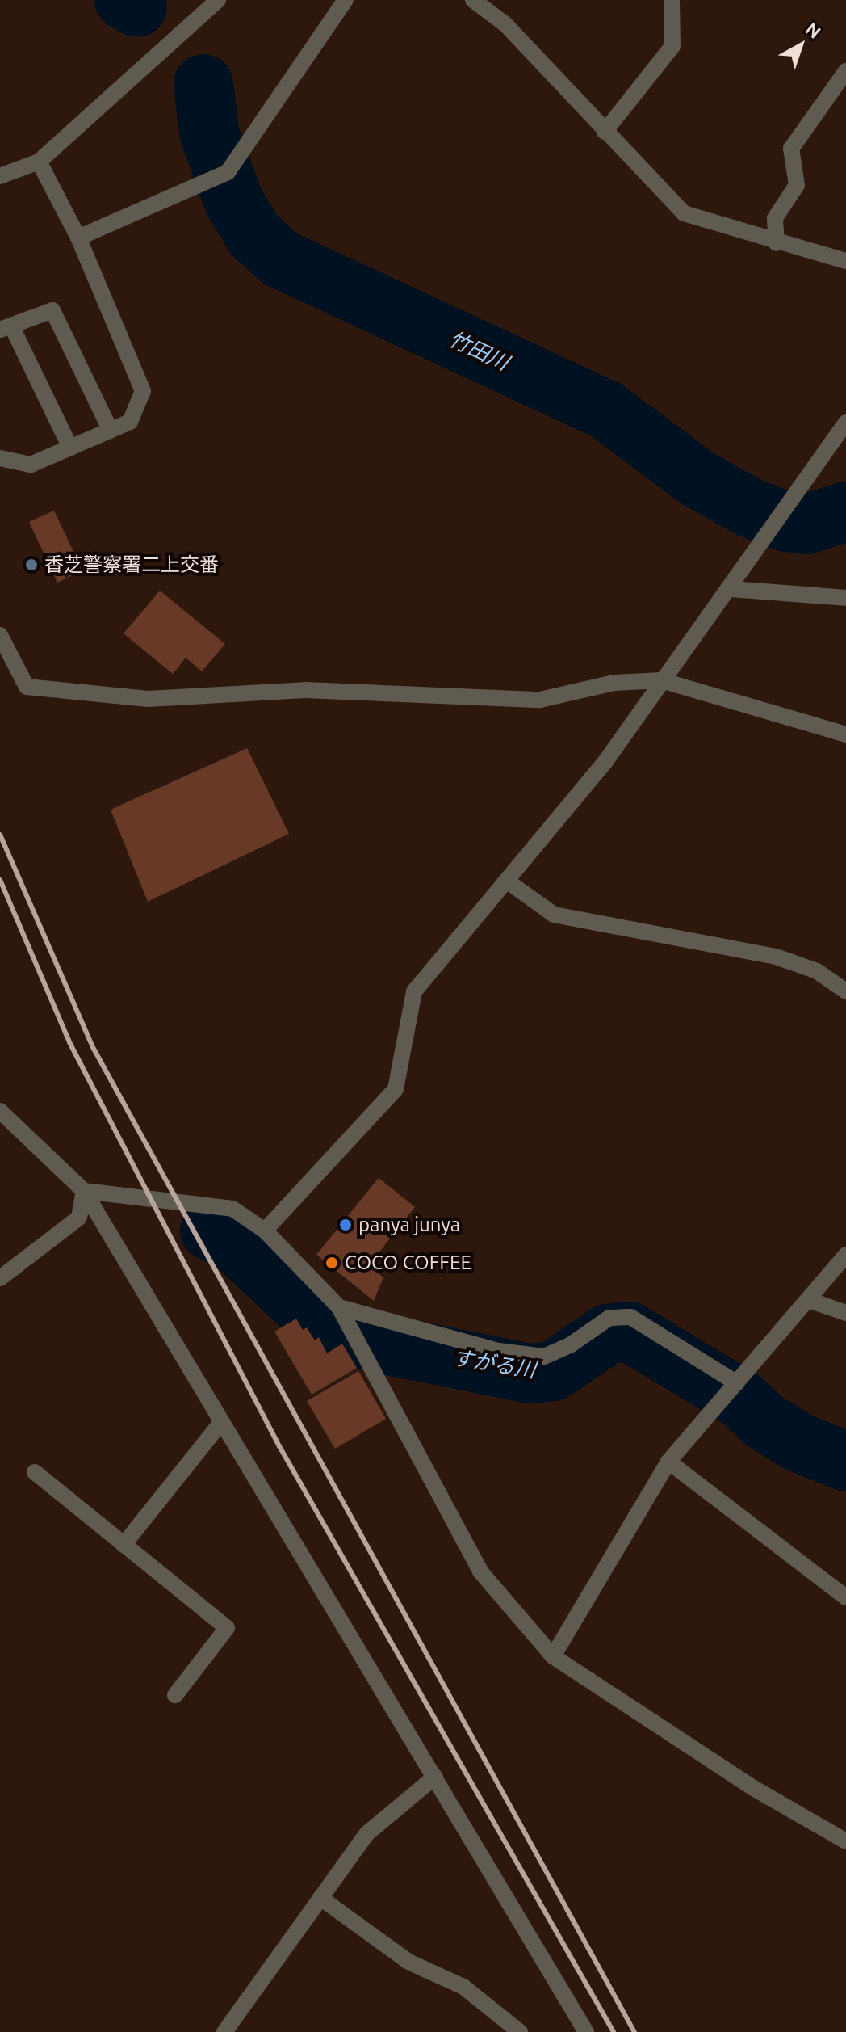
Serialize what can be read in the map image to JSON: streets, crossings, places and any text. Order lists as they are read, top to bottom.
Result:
{
  "water": ["竹田川", "すがる川"],
  "places": ["香芝警察署二上交番", "panya junya", "COCO COFFEE"],
  "north": "top right"
}
